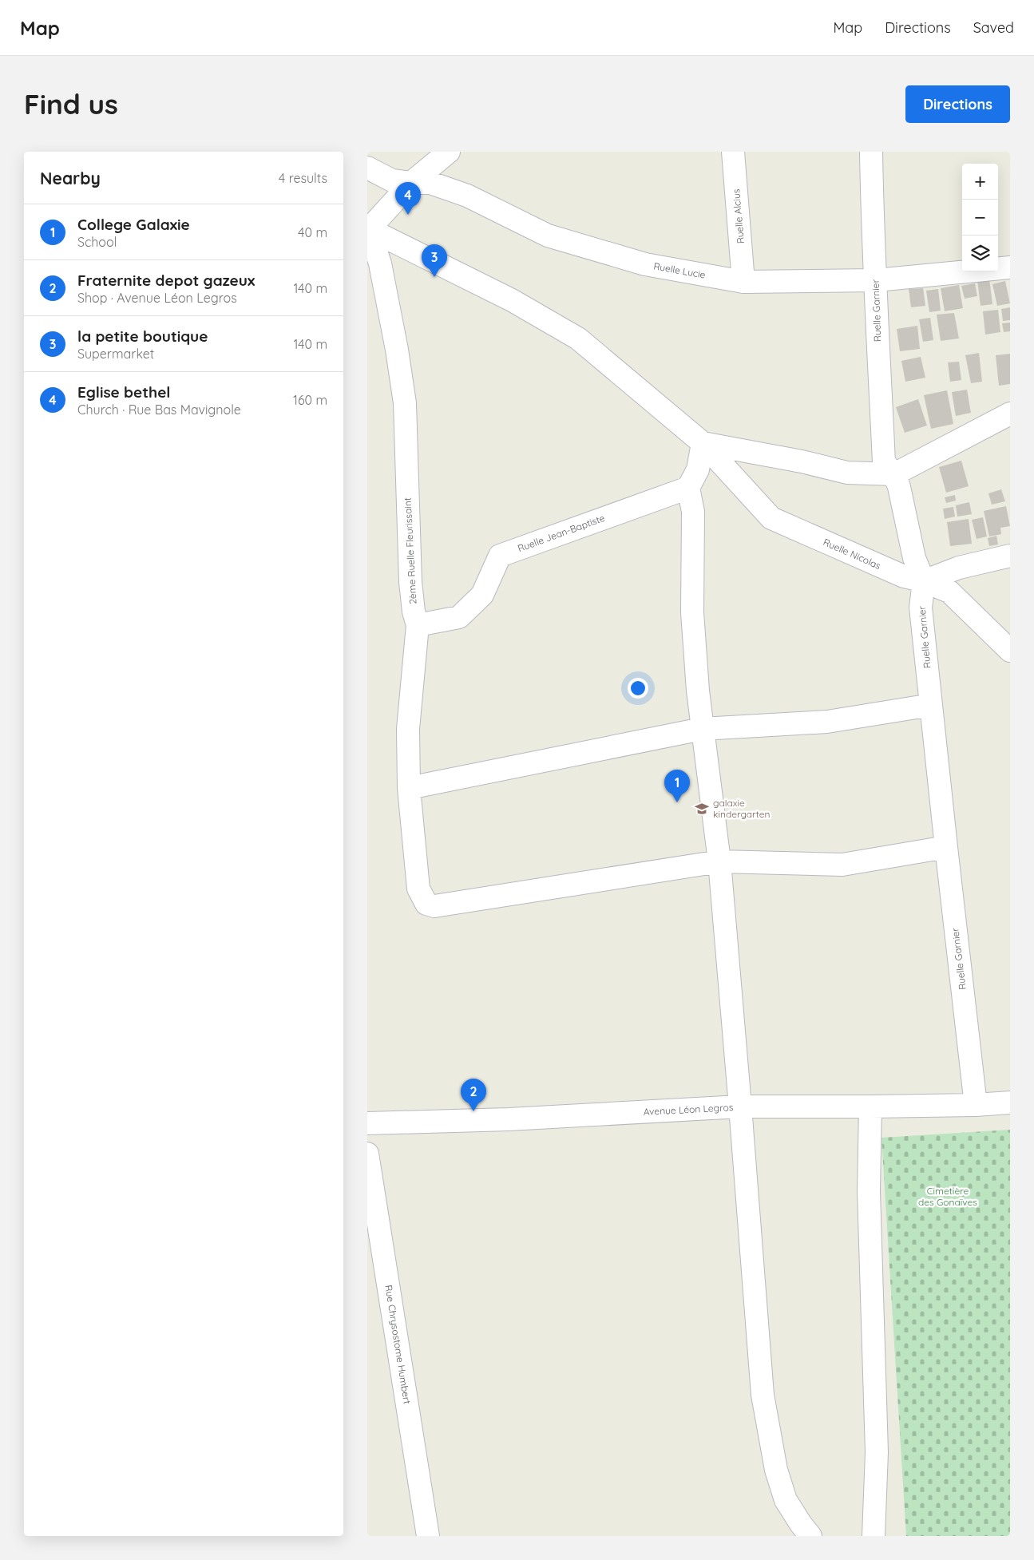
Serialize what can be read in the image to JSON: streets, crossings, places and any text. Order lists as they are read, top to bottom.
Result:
{
  "streets": {
    "street": [
      "Ruelle Alcius",
      "Ruelle Lucie",
      "Ruelle Garnier",
      "Ruelle Jean-Baptiste",
      "2ème Ruelle Fleurissaint",
      "Ruelle Nicolas",
      "Avenue Léon Legros",
      "Rue Chrysostome Humbert"
    ]
  },
  "crossings": [
    ["Ruelle Alcius", "Ruelle Lucie"],
    ["Ruelle Lucie", "Ruelle Garnier"],
    ["Ruelle Garnier", "Ruelle Nicolas"],
    ["Ruelle Garnier", "Avenue Léon Legros"],
    ["Ruelle Jean-Baptiste", "2ème Ruelle Fleurissaint"],
    ["2ème Ruelle Fleurissaint", "Ruelle Nicolas"]
  ],
  "parks": ["Cimetière des Gonaïves"],
  "places": {
    "school or university": ["galaxie kindergarten"]
  },
  "page": {
    "header": "Map",
    "nav": ["Map", "Directions", "Saved"],
    "buttons": "Directions",
    "title": "Find us",
    "heading": ["Nearby", "4 results"],
    "map_buttons": ["+", "−"],
    "pins": [
      "4",
      "3",
      "1",
      "2"
    ],
    "list": [
      {
        "mark": "1",
        "name": "College Galaxie",
        "note": "School",
        "value": "40 m"
      },
      {
        "mark": "2",
        "name": "Fraternite depot gazeux",
        "note": "Shop · Avenue Léon Legros",
        "value": "140 m"
      },
      {
        "mark": "3",
        "name": "la petite boutique",
        "note": "Supermarket",
        "value": "140 m"
      },
      {
        "mark": "4",
        "name": "Eglise bethel",
        "note": "Church · Rue Bas Mavignole",
        "value": "160 m"
      }
    ]
  }
}
